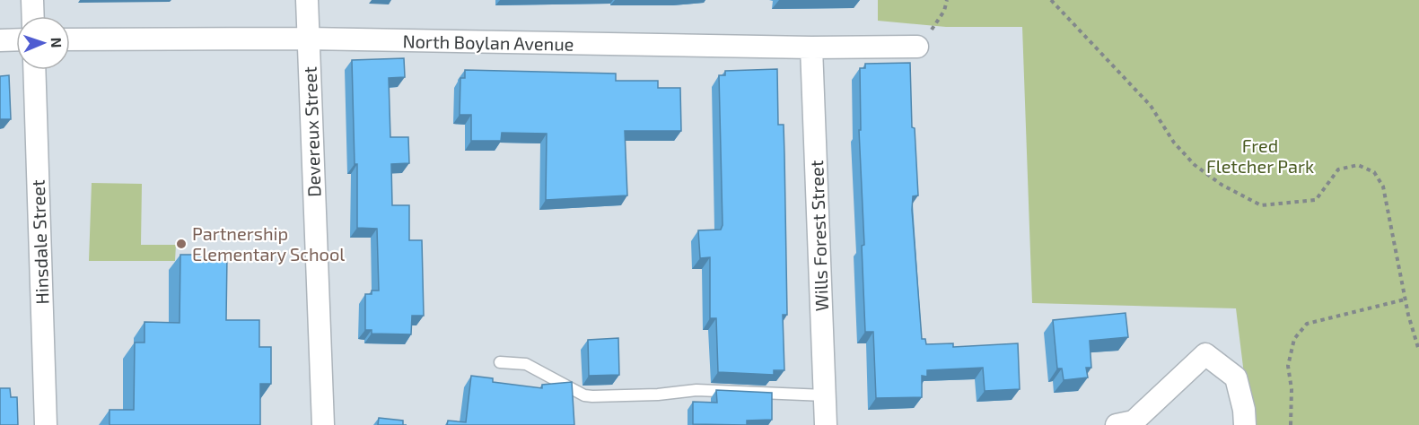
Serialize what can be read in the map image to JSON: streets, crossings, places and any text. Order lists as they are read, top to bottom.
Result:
{
  "streets": {
    "street": [
      "North Boylan Avenue",
      "Devereux Street",
      "Wills Forest Street",
      "Hinsdale Street"
    ]
  },
  "crossings": [
    ["North Boylan Avenue", "Devereux Street"],
    ["North Boylan Avenue", "Wills Forest Street"]
  ],
  "parks": ["Fred Fletcher Park"],
  "places": ["Partnership Elementary School"],
  "north": "right"
}
